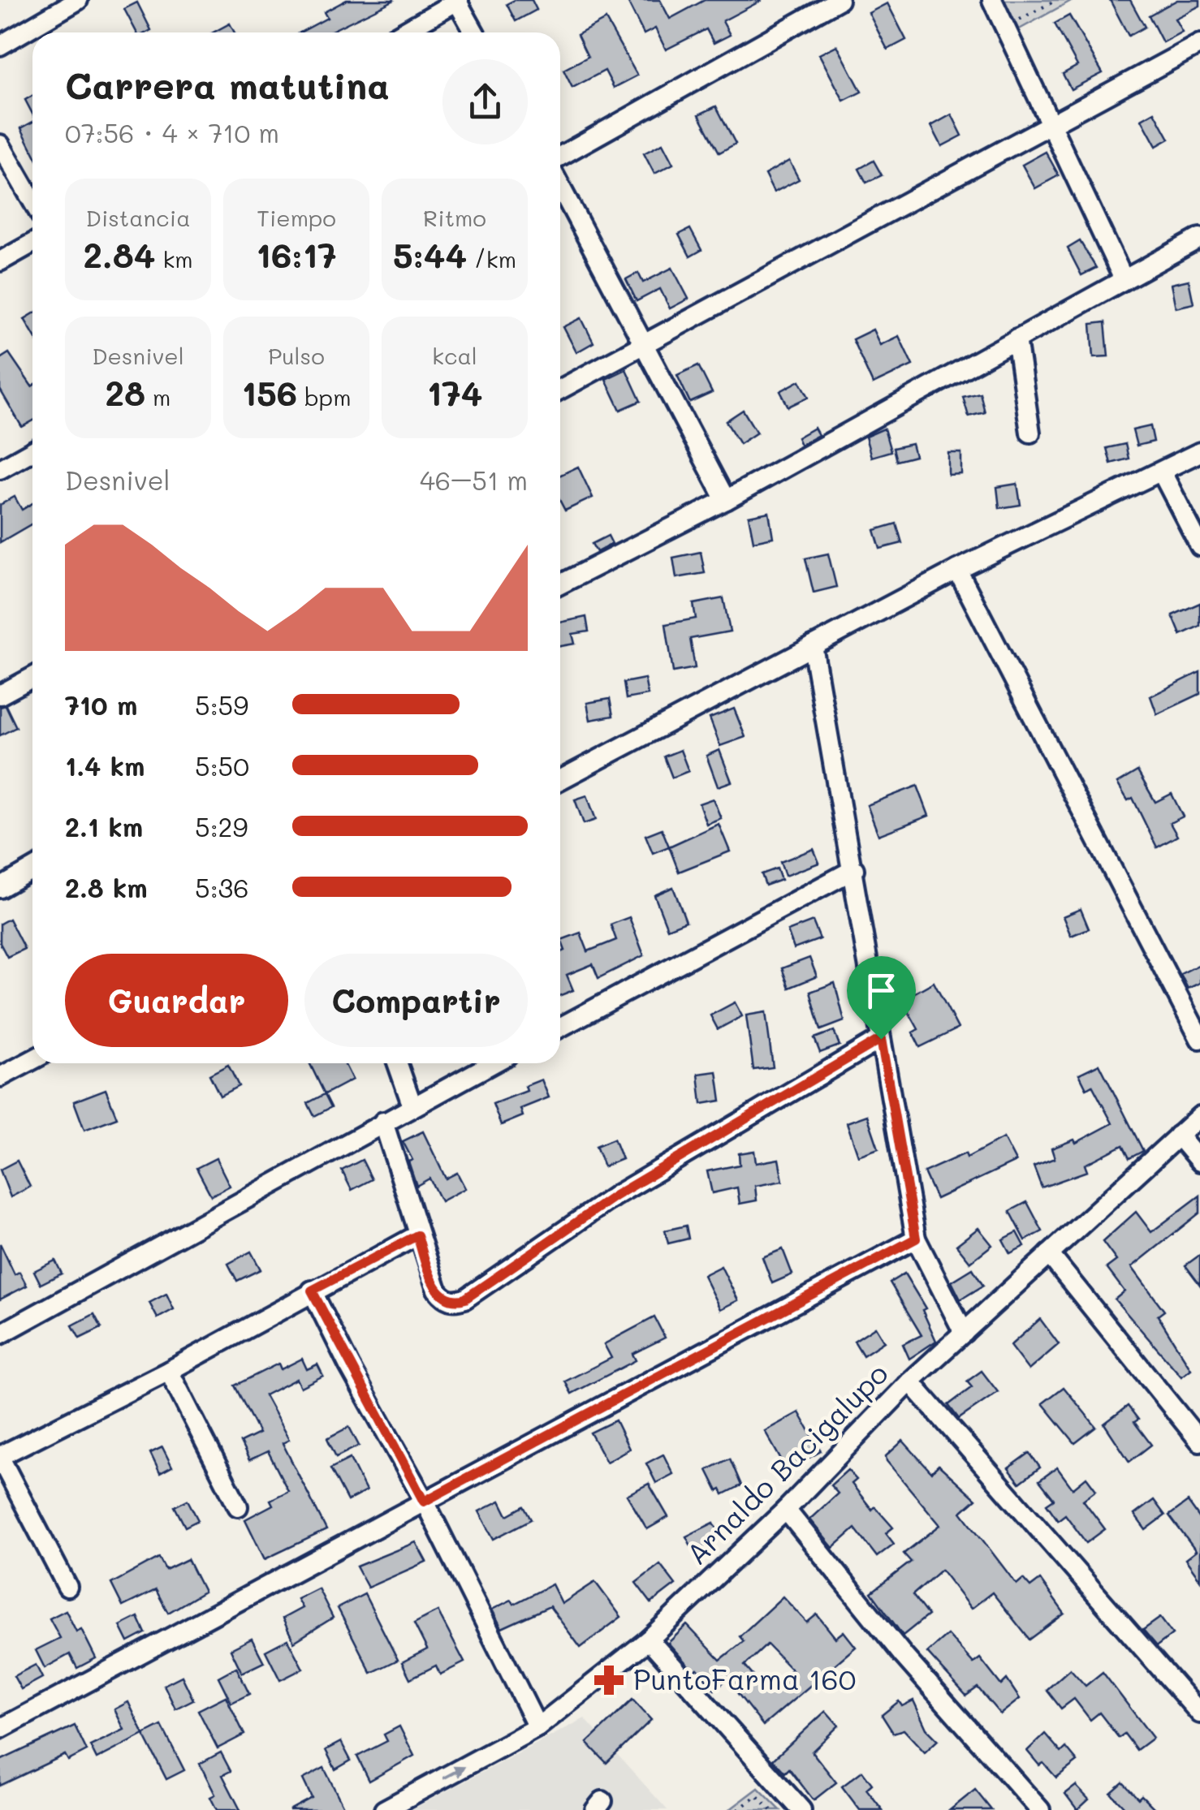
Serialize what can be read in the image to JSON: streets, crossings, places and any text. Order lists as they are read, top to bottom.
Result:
{
  "streets": {
    "street": ["Arnaldo Bacigalupo"]
  },
  "places": {
    "pharmacy": ["PuntoFarma 160"]
  },
  "page": {
    "heading": ["Carrera matutina", "07:56 · 4 × 710 m"],
    "stats": [
      ["Distancia", "2.84 km"],
      ["Tiempo", "16:17"],
      ["Ritmo", "5:44 /km"],
      ["Desnivel", "28 m"],
      ["Pulso", "156 bpm"],
      ["kcal", "174"]
    ],
    "chart": ["Desnivel", "46–51 m"],
    "list": [
      {
        "name": "710 m",
        "note": "5:59"
      },
      {
        "name": "1.4 km",
        "note": "5:50"
      },
      {
        "name": "2.1 km",
        "note": "5:29"
      },
      {
        "name": "2.8 km",
        "note": "5:36"
      }
    ],
    "buttons": ["Guardar", "Compartir"]
  }
}
